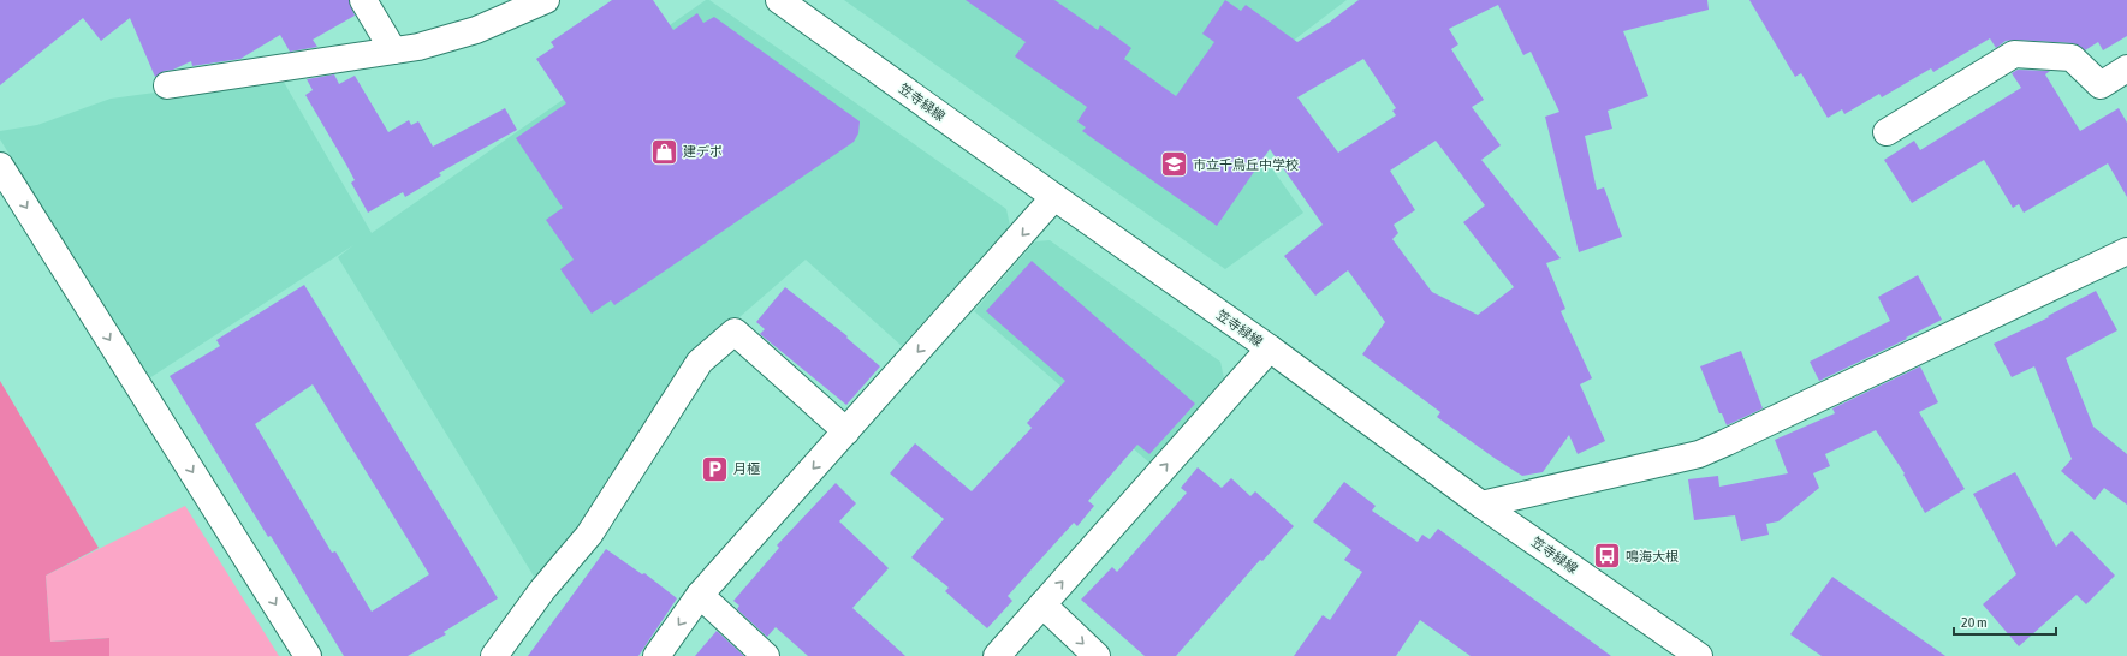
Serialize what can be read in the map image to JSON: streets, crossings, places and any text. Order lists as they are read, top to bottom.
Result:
{
  "streets": {
    "street": ["笠寺緑線"]
  },
  "places": {
    "shop": ["建デポ"],
    "school or university": ["市立千鳥丘中学校"],
    "parking": ["月極"],
    "bus stop": ["鳴海大根"]
  },
  "scale_bar": "20 m"
}
